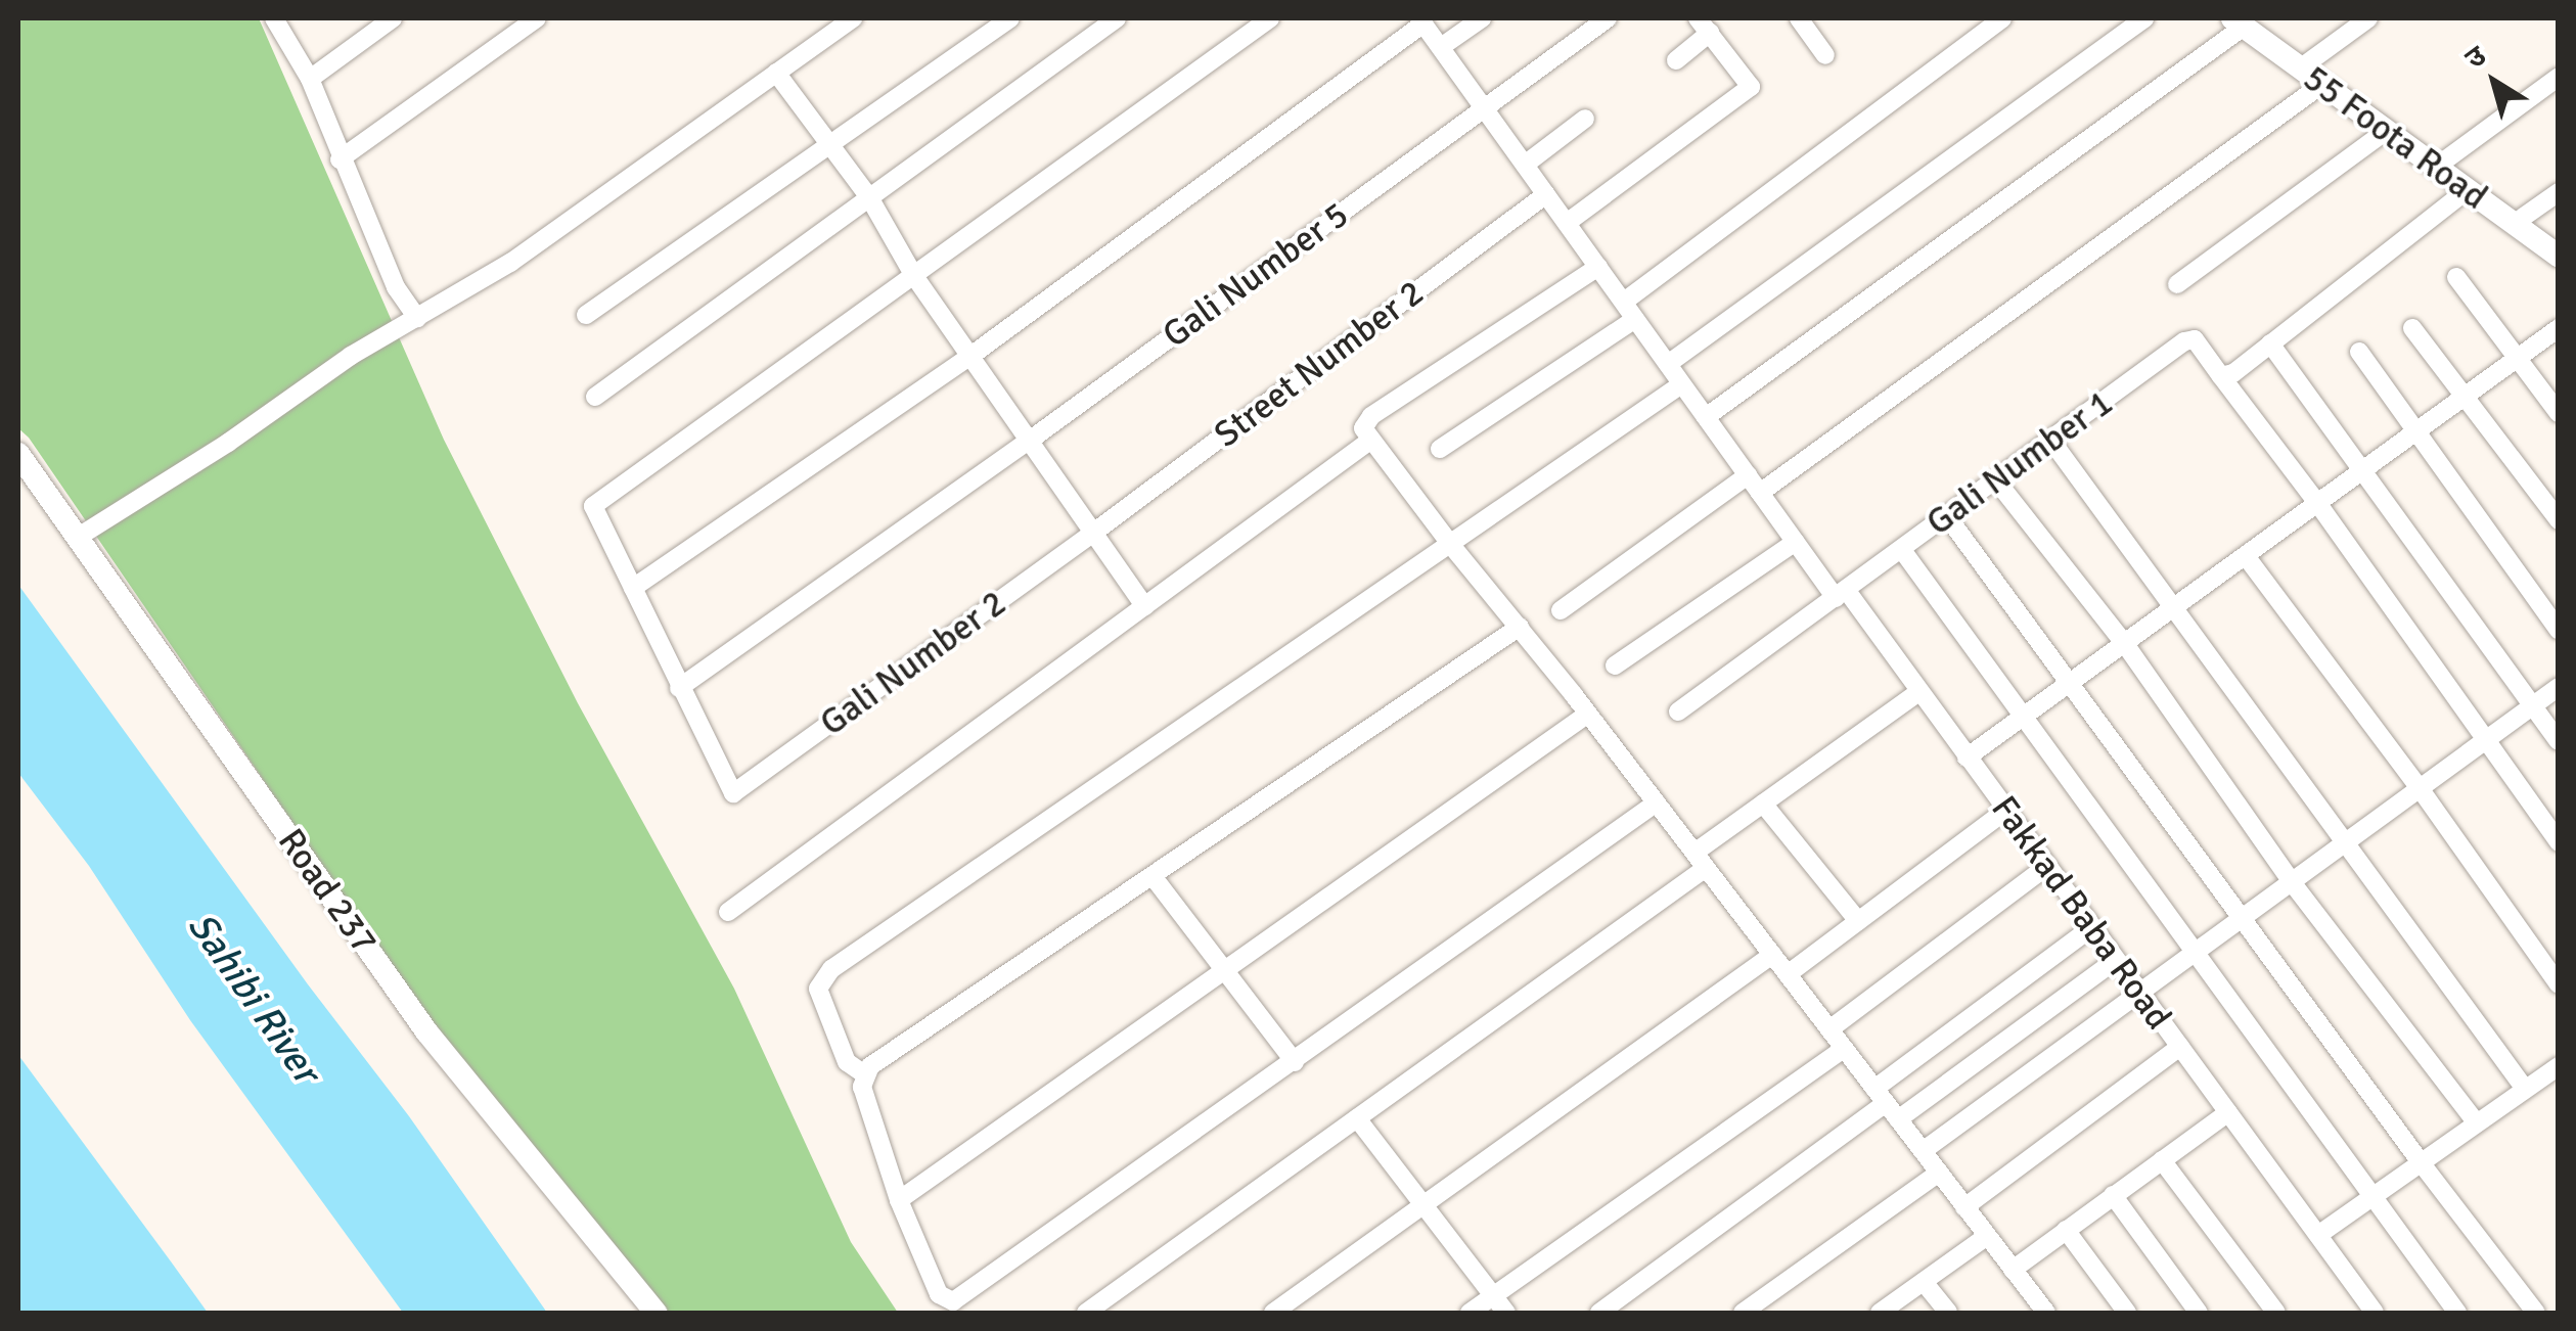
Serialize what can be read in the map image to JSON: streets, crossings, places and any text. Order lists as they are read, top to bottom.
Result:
{
  "streets": {
    "street": [
      "55 Foota Road",
      "Gali Number 5",
      "Street Number 2",
      "Gali Number 1",
      "Gali Number 2",
      "Road 237",
      "Fakkad Baba Road"
    ]
  },
  "crossings": [
    ["Gali Number 5", "Gali Number 2"],
    ["Gali Number 5", "Fakkad Baba Road"],
    ["Street Number 2", "Gali Number 2"],
    ["Street Number 2", "Fakkad Baba Road"],
    ["Gali Number 1", "Fakkad Baba Road"]
  ],
  "water": ["Sahibi River"],
  "north": "top left"
}
